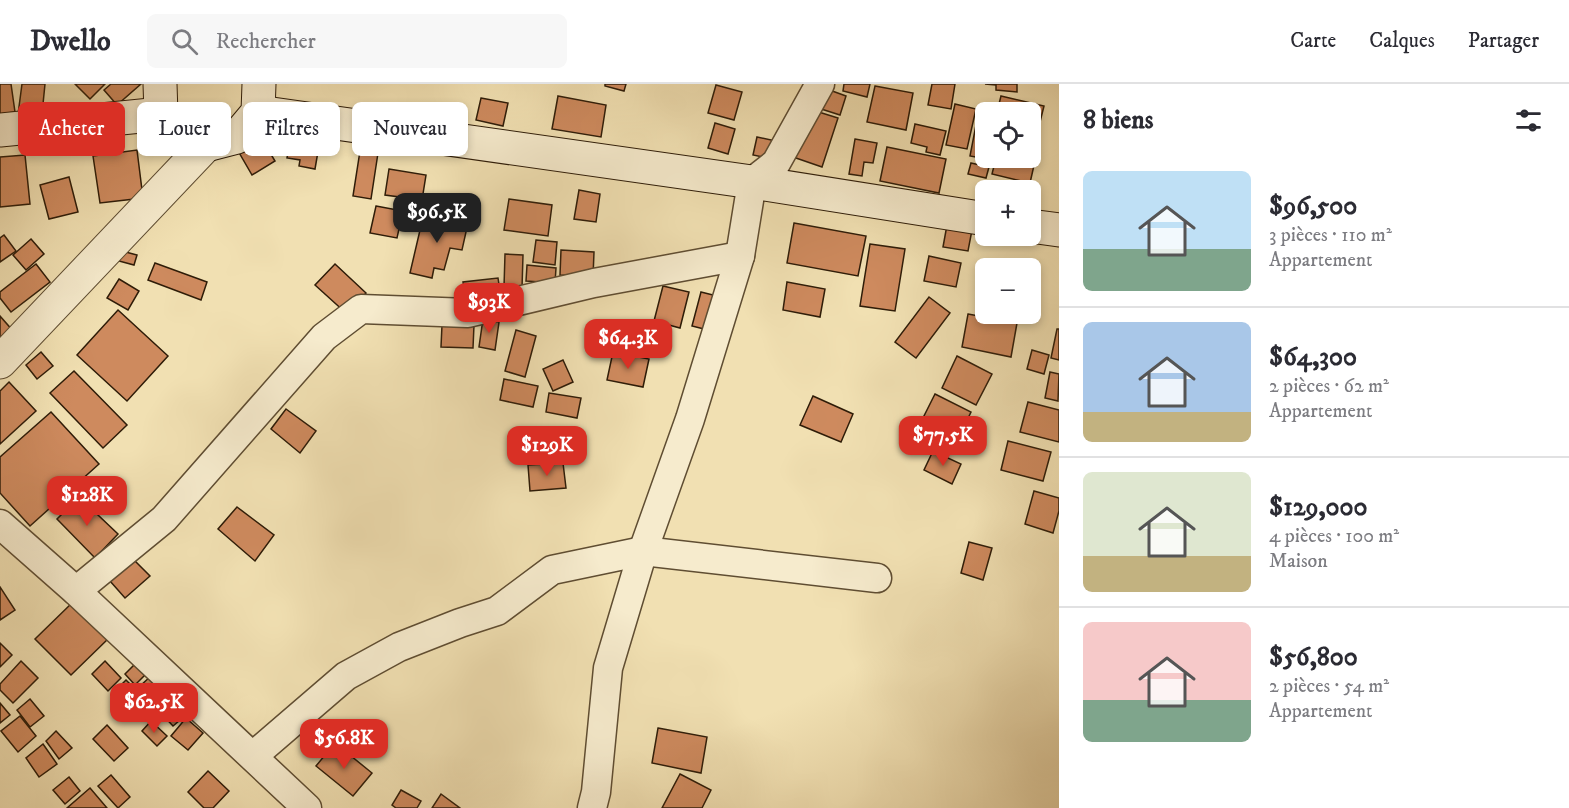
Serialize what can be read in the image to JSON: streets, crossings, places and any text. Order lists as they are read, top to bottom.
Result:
{
  "page": {
    "header": "Dwello",
    "search": "Rechercher",
    "nav": ["Carte", "Calques", "Partager"],
    "heading": "8 biens",
    "map_buttons": ["+", "−"],
    "chip": [
      "Acheter",
      "Louer",
      "Filtres",
      "Nouveau"
    ],
    "list": [
      {
        "name": "$96,500",
        "note": "3 pièces · 110 m² · Appartement"
      },
      {
        "name": "$64,300",
        "note": "2 pièces · 62 m² · Appartement"
      },
      {
        "name": "$129,000",
        "note": "4 pièces · 100 m² · Maison"
      },
      {
        "name": "$56,800",
        "note": "2 pièces · 54 m² · Appartement"
      }
    ],
    "price": [
      "$96.5K",
      "$93K",
      "$64.3K",
      "$77.5K",
      "$129K",
      "$128K",
      "$62.5K",
      "$56.8K"
    ]
  }
}
